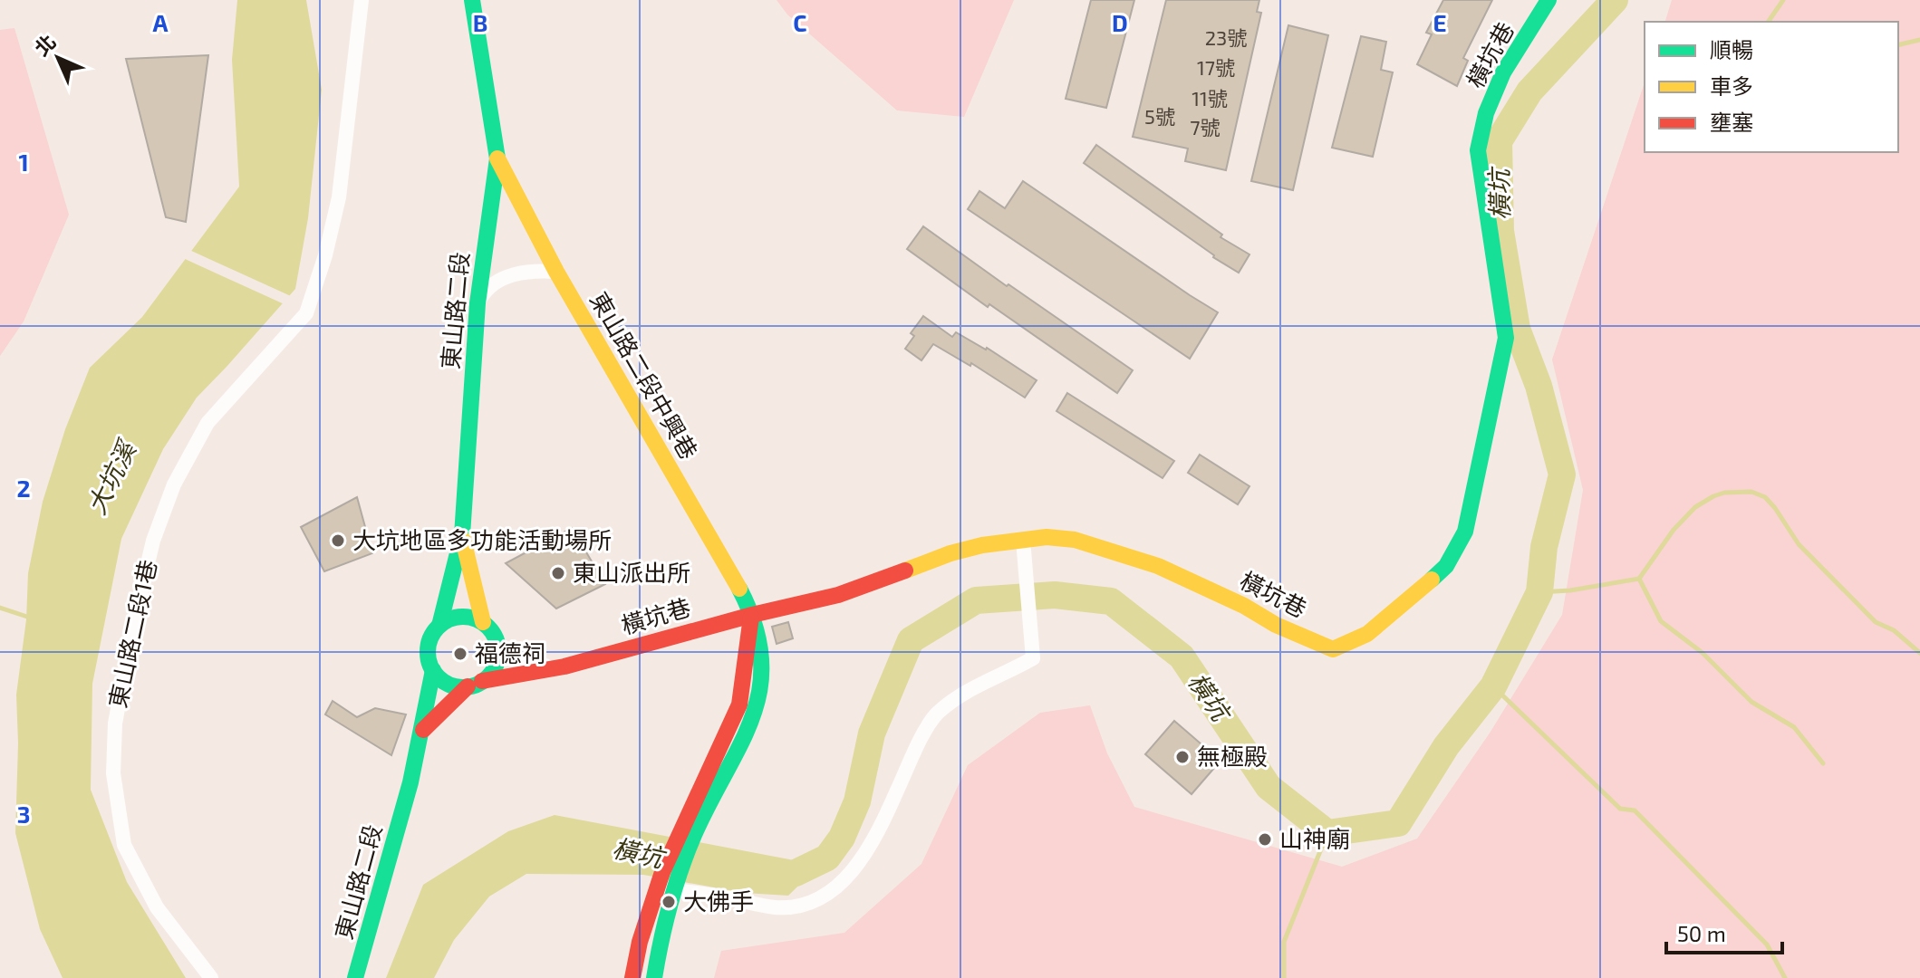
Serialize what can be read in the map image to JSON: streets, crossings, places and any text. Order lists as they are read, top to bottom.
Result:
{
  "streets": {
    "main road": ["橫坑巷", "東山路二段", "東山路二段中興巷"],
    "street": ["東山路二段1巷"]
  },
  "crossings": [
    ["橫坑巷", "東山路二段"],
    ["橫坑巷", "東山路二段中興巷"],
    ["東山路二段", "東山路二段中興巷"]
  ],
  "water": ["橫坑", "大坑溪"],
  "places": [
    "大坑地區多功能活動場所",
    "東山派出所",
    "福德祠",
    "無極殿",
    "山神廟",
    "大佛手"
  ],
  "house_numbers": [
    "23號",
    "17號",
    "11號",
    "5號",
    "7號"
  ],
  "legend": ["順暢", "車多", "壅塞"],
  "scale_bar": "50 m",
  "north": "top left",
  "grid": {
    "columns": [
      "A",
      "B",
      "C",
      "D",
      "E"
    ],
    "rows": ["1", "2", "3"]
  }
}
